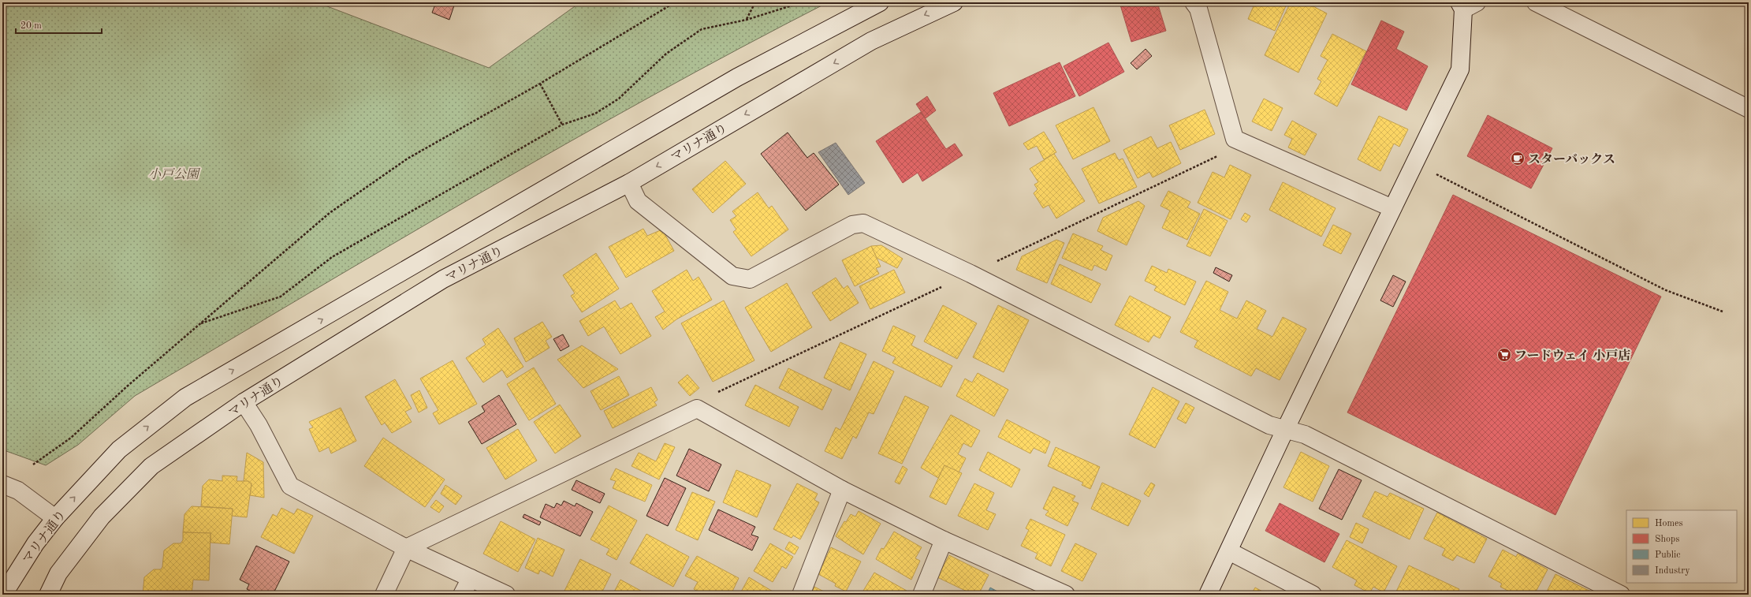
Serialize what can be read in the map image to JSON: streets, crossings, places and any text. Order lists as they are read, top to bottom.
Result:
{
  "streets": {
    "street": ["マリナ通り"]
  },
  "parks": ["小戸公園"],
  "places": {
    "cafe": ["スターバックス"],
    "supermarket": ["フードウェイ 小戸店"]
  },
  "legend": [
    "Homes",
    "Shops",
    "Public",
    "Industry"
  ],
  "scale_bar": "20 m"
}
